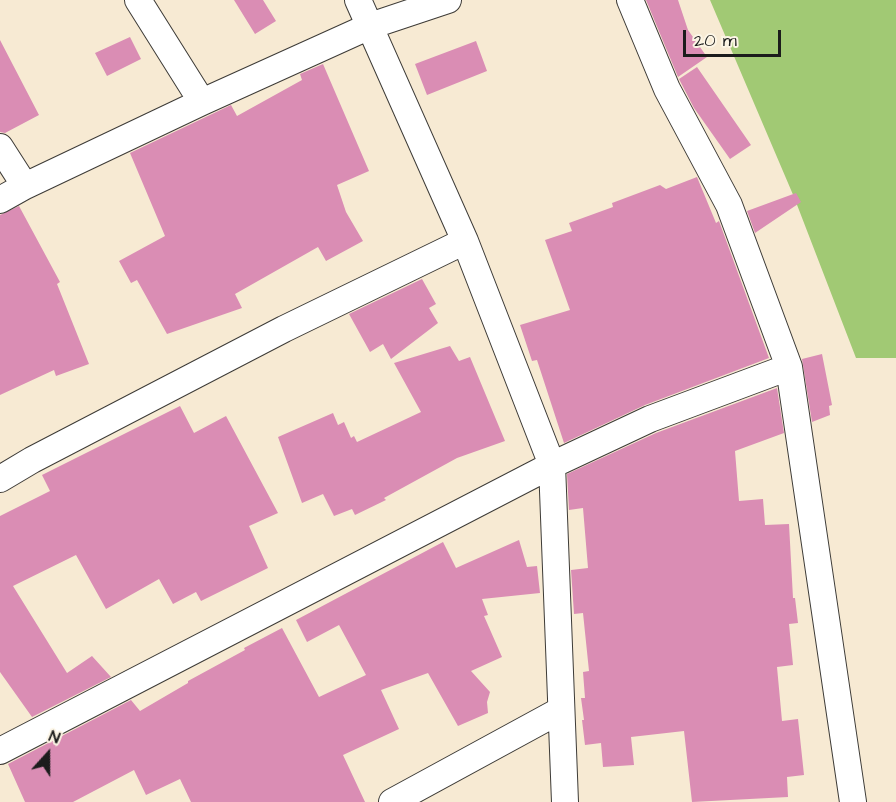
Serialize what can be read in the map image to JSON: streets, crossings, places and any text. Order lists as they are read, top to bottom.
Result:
{
  "scale_bar": "20 m",
  "north": "top"
}
